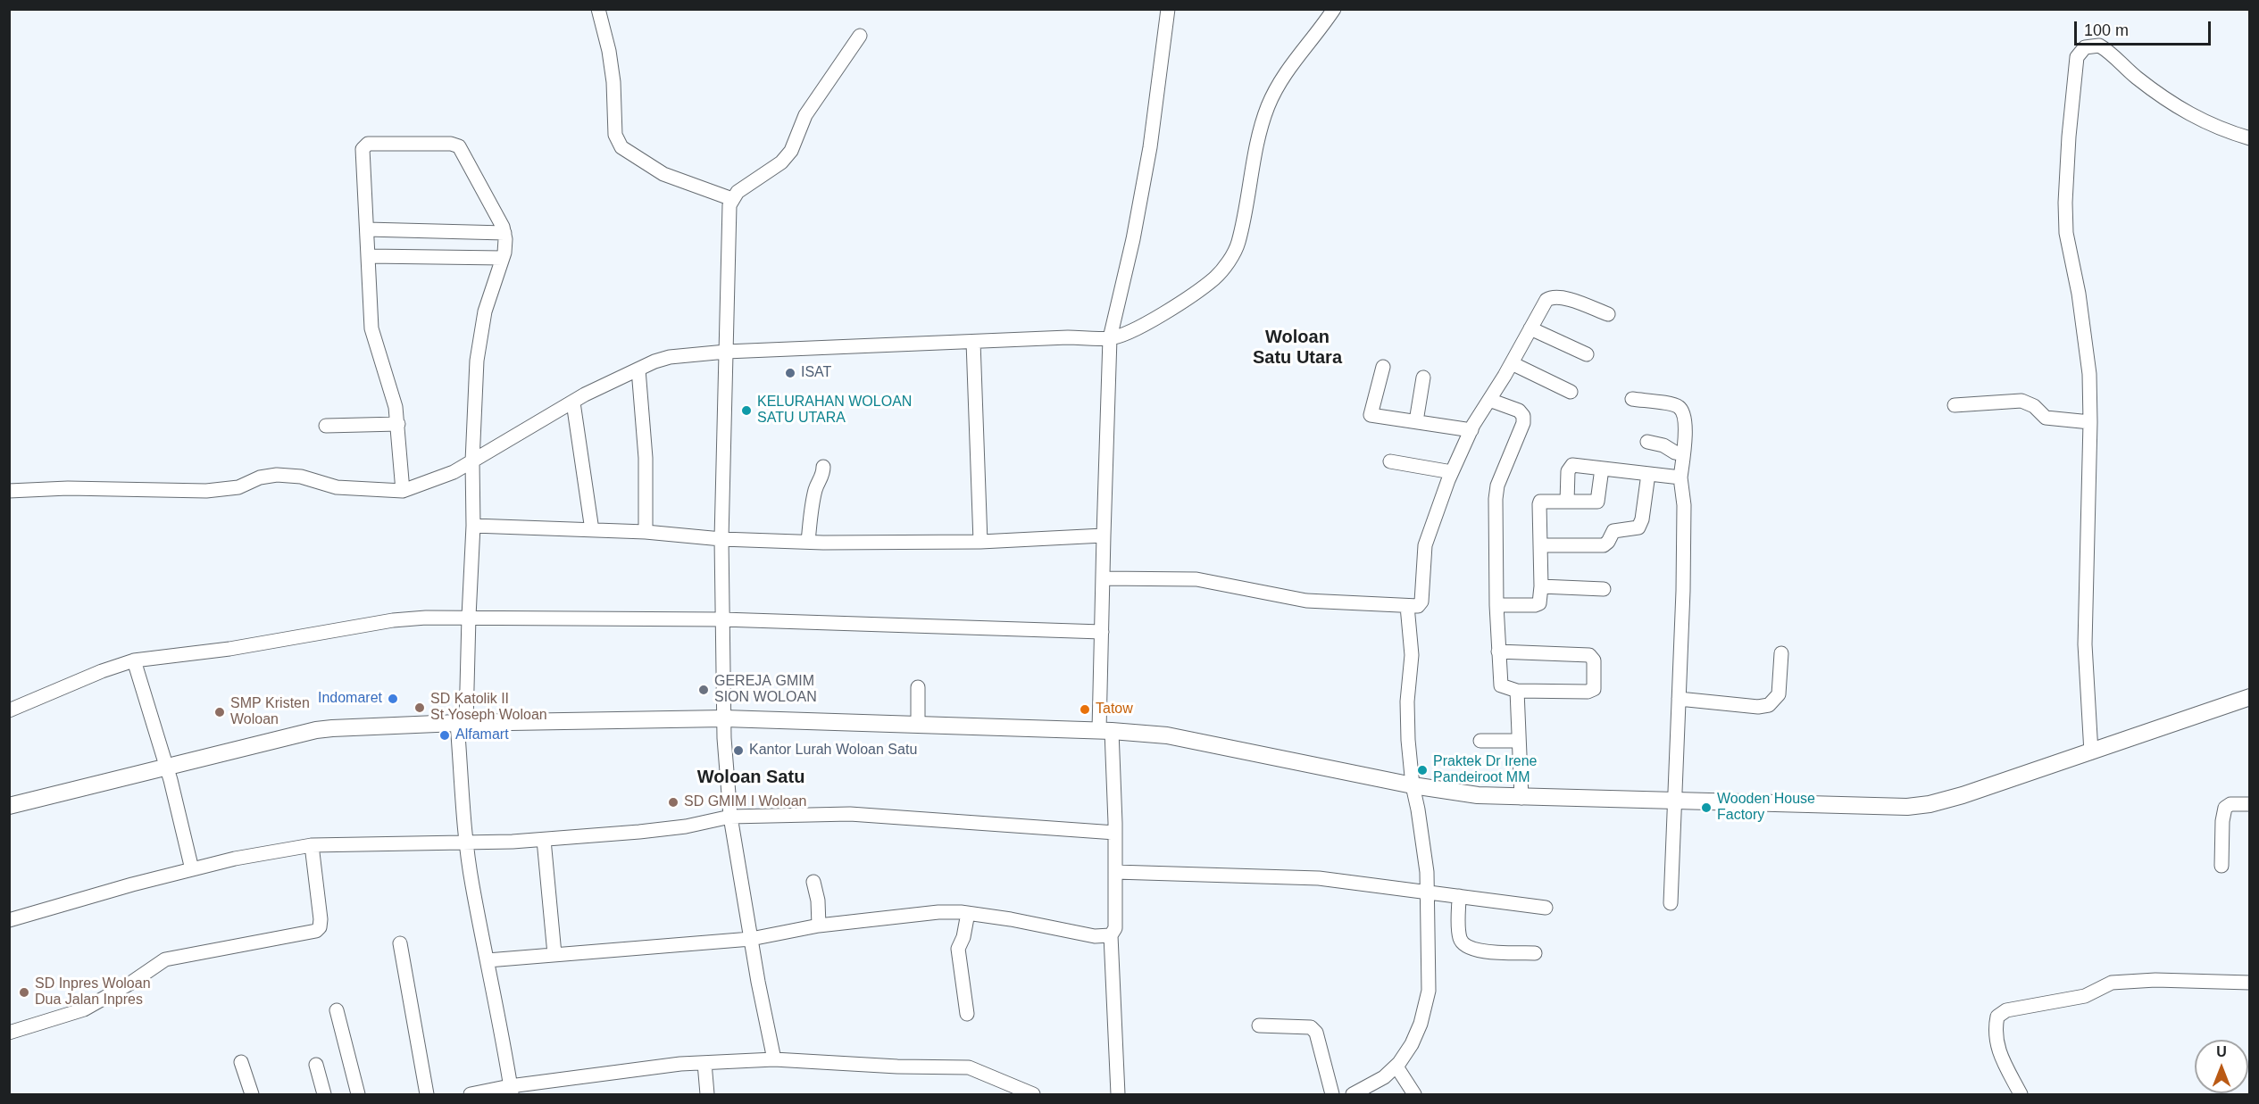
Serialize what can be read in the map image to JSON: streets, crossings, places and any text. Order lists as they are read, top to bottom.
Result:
{
  "districts": ["Woloan Satu Utara", "Woloan Satu"],
  "places": [
    "ISAT",
    "KELURAHAN WOLOAN SATU UTARA",
    "GEREJA GMIM SION WOLOAN",
    "Indomaret",
    "SD Katolik II St Yoseph Woloan",
    "Tatow",
    "SMP Kristen Woloan",
    "Alfamart",
    "Kantor Lurah Woloan Satu",
    "Praktek Dr Irene Pandeiroot MM",
    "SD GMIM I Woloan",
    "Wooden House Factory",
    "SD Inpres Woloan Dua Jalan Inpres"
  ],
  "scale_bar": "100 m",
  "north": "top"
}
